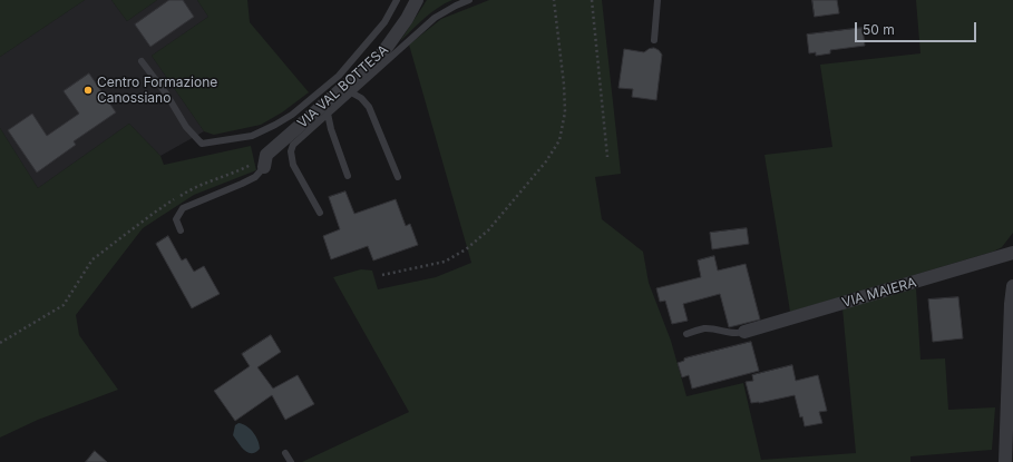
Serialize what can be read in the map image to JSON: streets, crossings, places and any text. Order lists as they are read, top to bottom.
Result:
{
  "streets": {
    "street": ["VIA VAL BOTTESA", "VIA MAIERA"]
  },
  "places": ["Centro Formazione Canossiano"],
  "scale_bar": "50 m"
}
